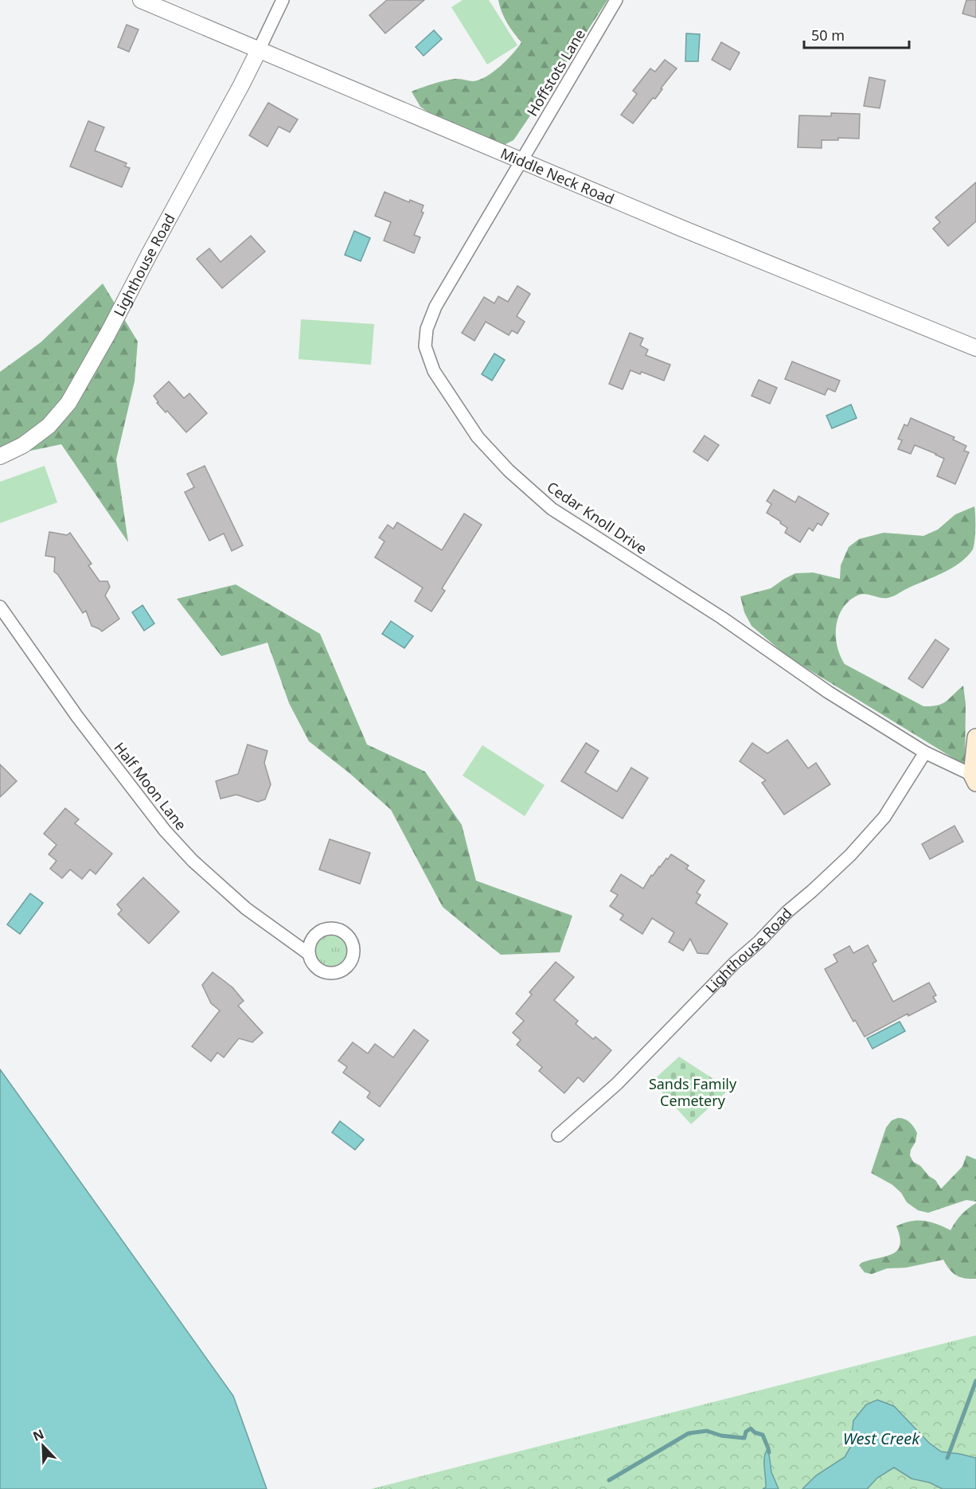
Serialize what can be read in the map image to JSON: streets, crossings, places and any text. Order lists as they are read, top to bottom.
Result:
{
  "streets": {
    "street": [
      "Hoffstots Lane",
      "Middle Neck Road",
      "Lighthouse Road",
      "Cedar Knoll Drive",
      "Half Moon Lane"
    ]
  },
  "crossings": [
    ["Hoffstots Lane", "Middle Neck Road"],
    ["Hoffstots Lane", "Cedar Knoll Drive"],
    ["Middle Neck Road", "Lighthouse Road"],
    ["Middle Neck Road", "Cedar Knoll Drive"],
    ["Lighthouse Road", "Cedar Knoll Drive"]
  ],
  "water": ["West Creek"],
  "parks": ["Sands Family Cemetery"],
  "scale_bar": "50 m",
  "north": "top left"
}
